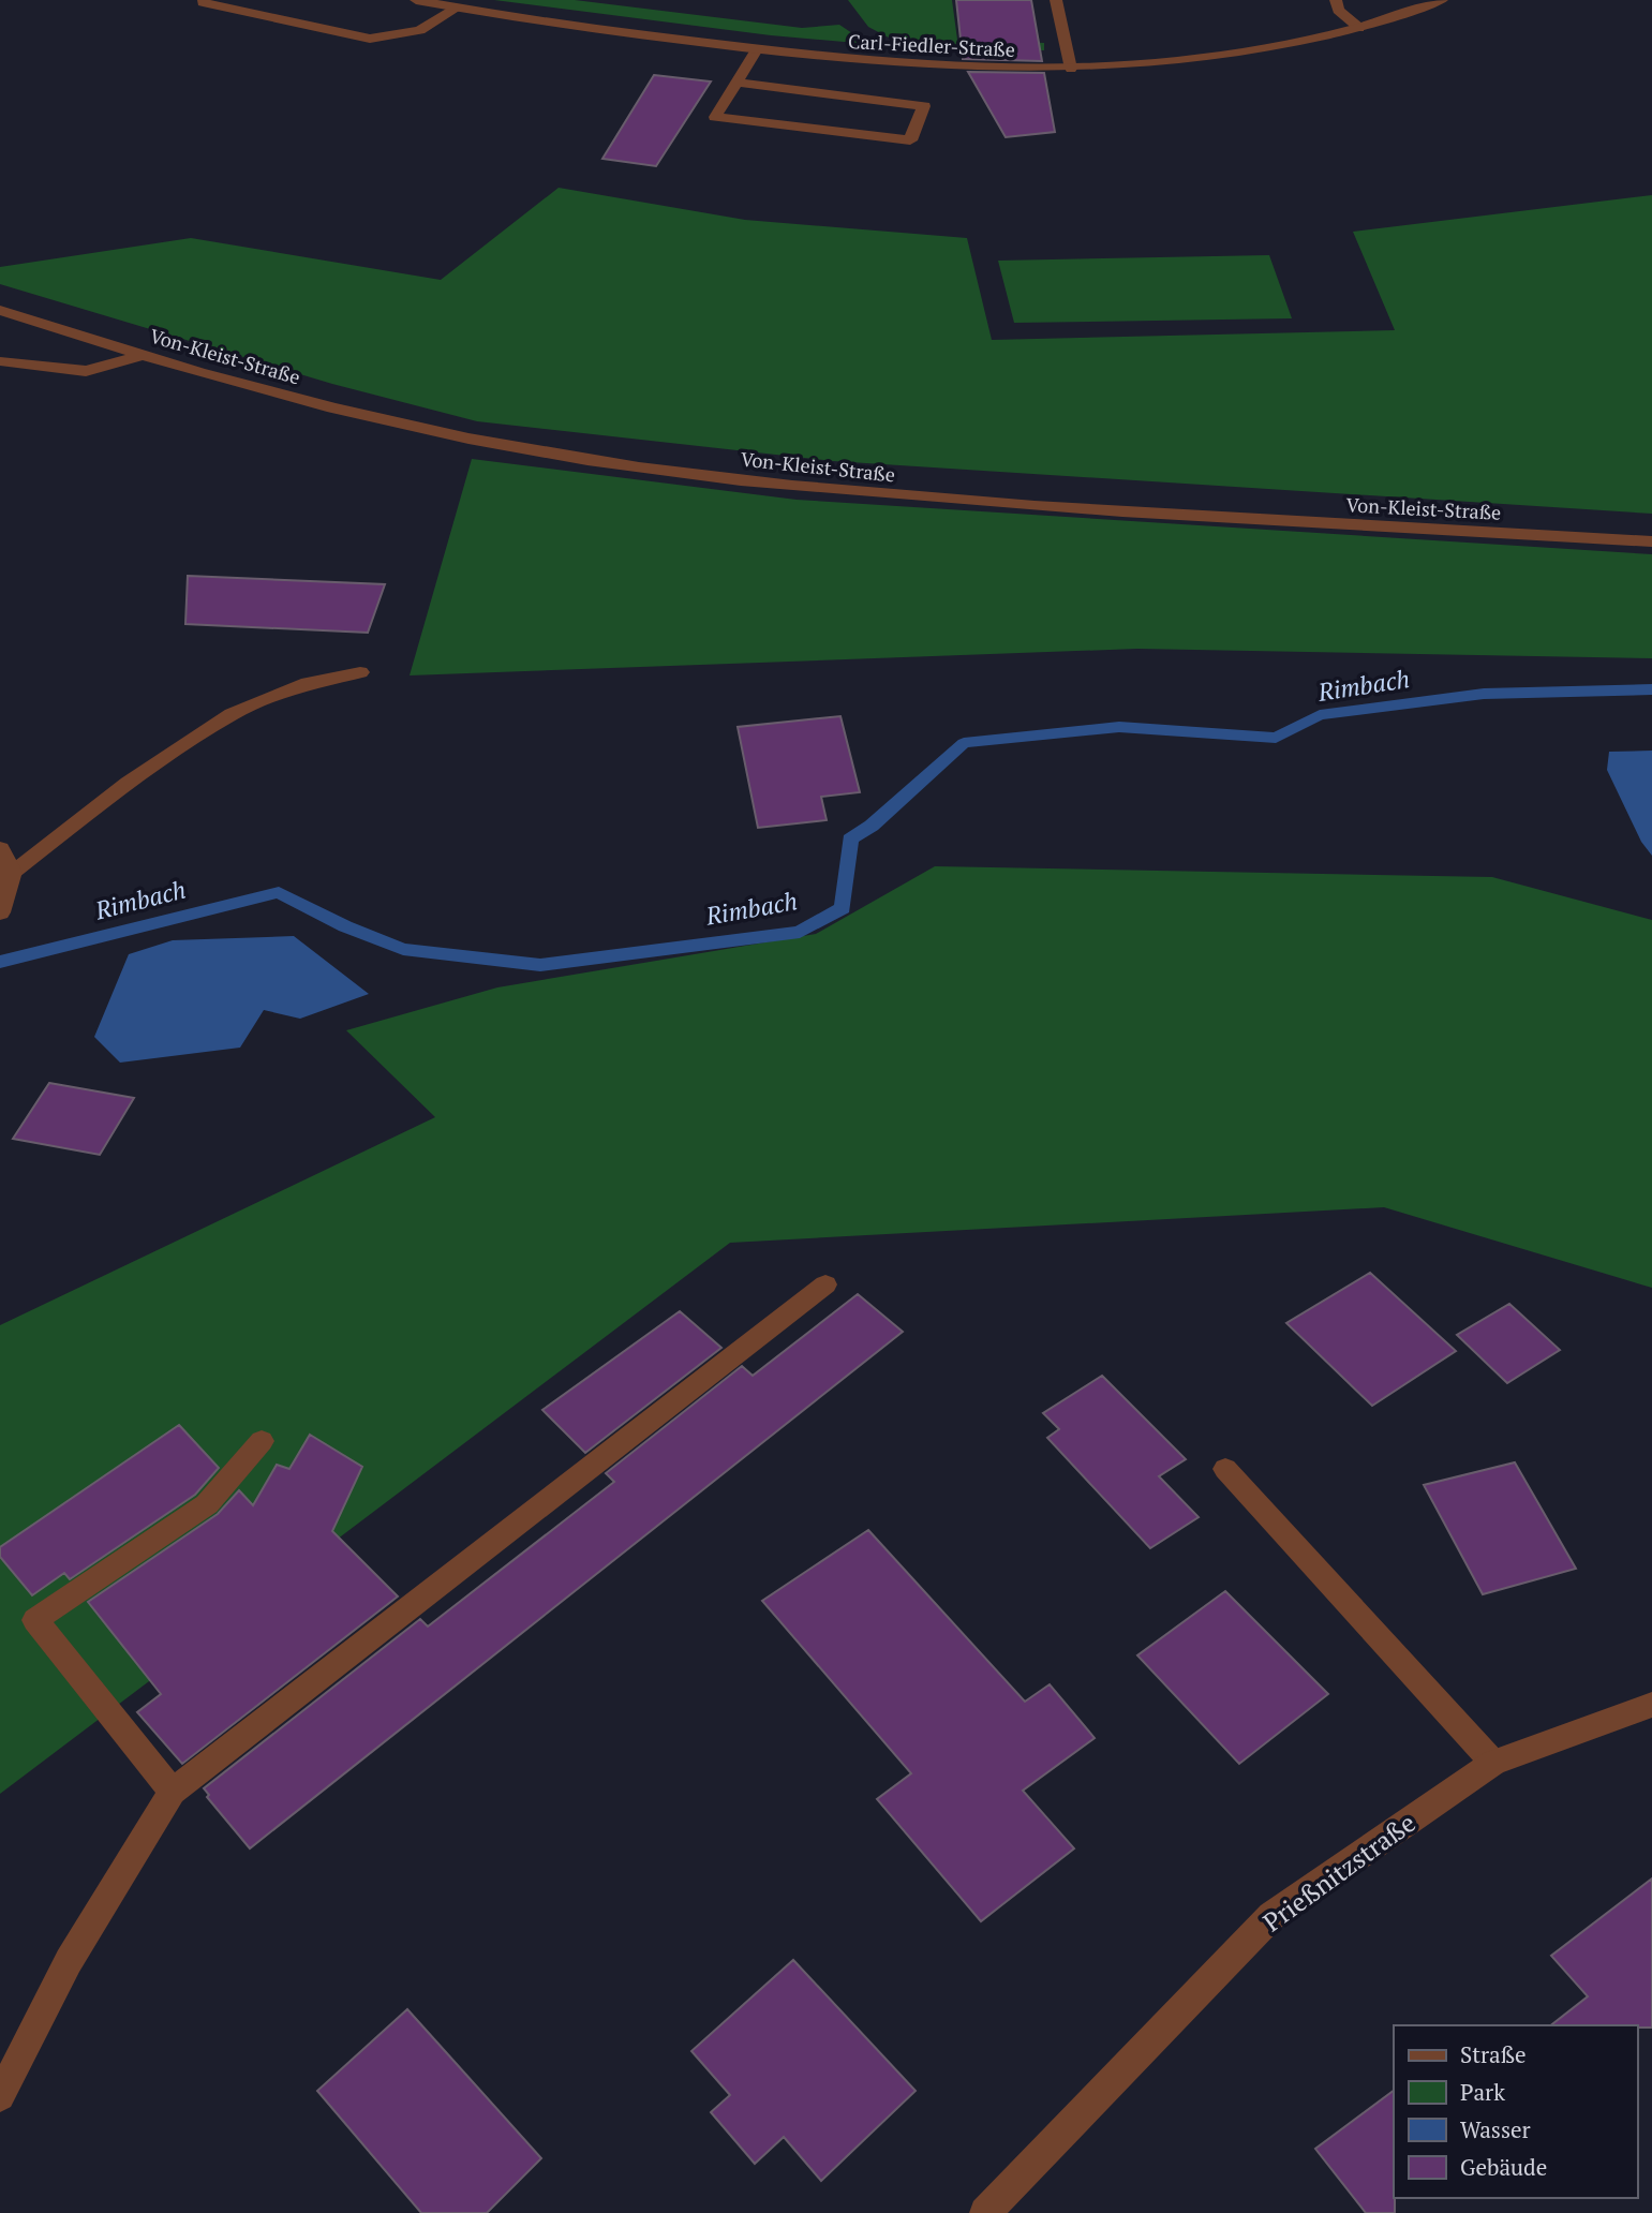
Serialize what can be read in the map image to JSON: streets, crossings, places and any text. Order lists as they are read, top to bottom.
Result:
{
  "streets": {
    "street": ["Carl-Fiedler-Straße", "Von-Kleist-Straße", "Prießnitzstraße"]
  },
  "water": ["Rimbach"],
  "legend": [
    "Straße",
    "Park",
    "Wasser",
    "Gebäude"
  ]
}
